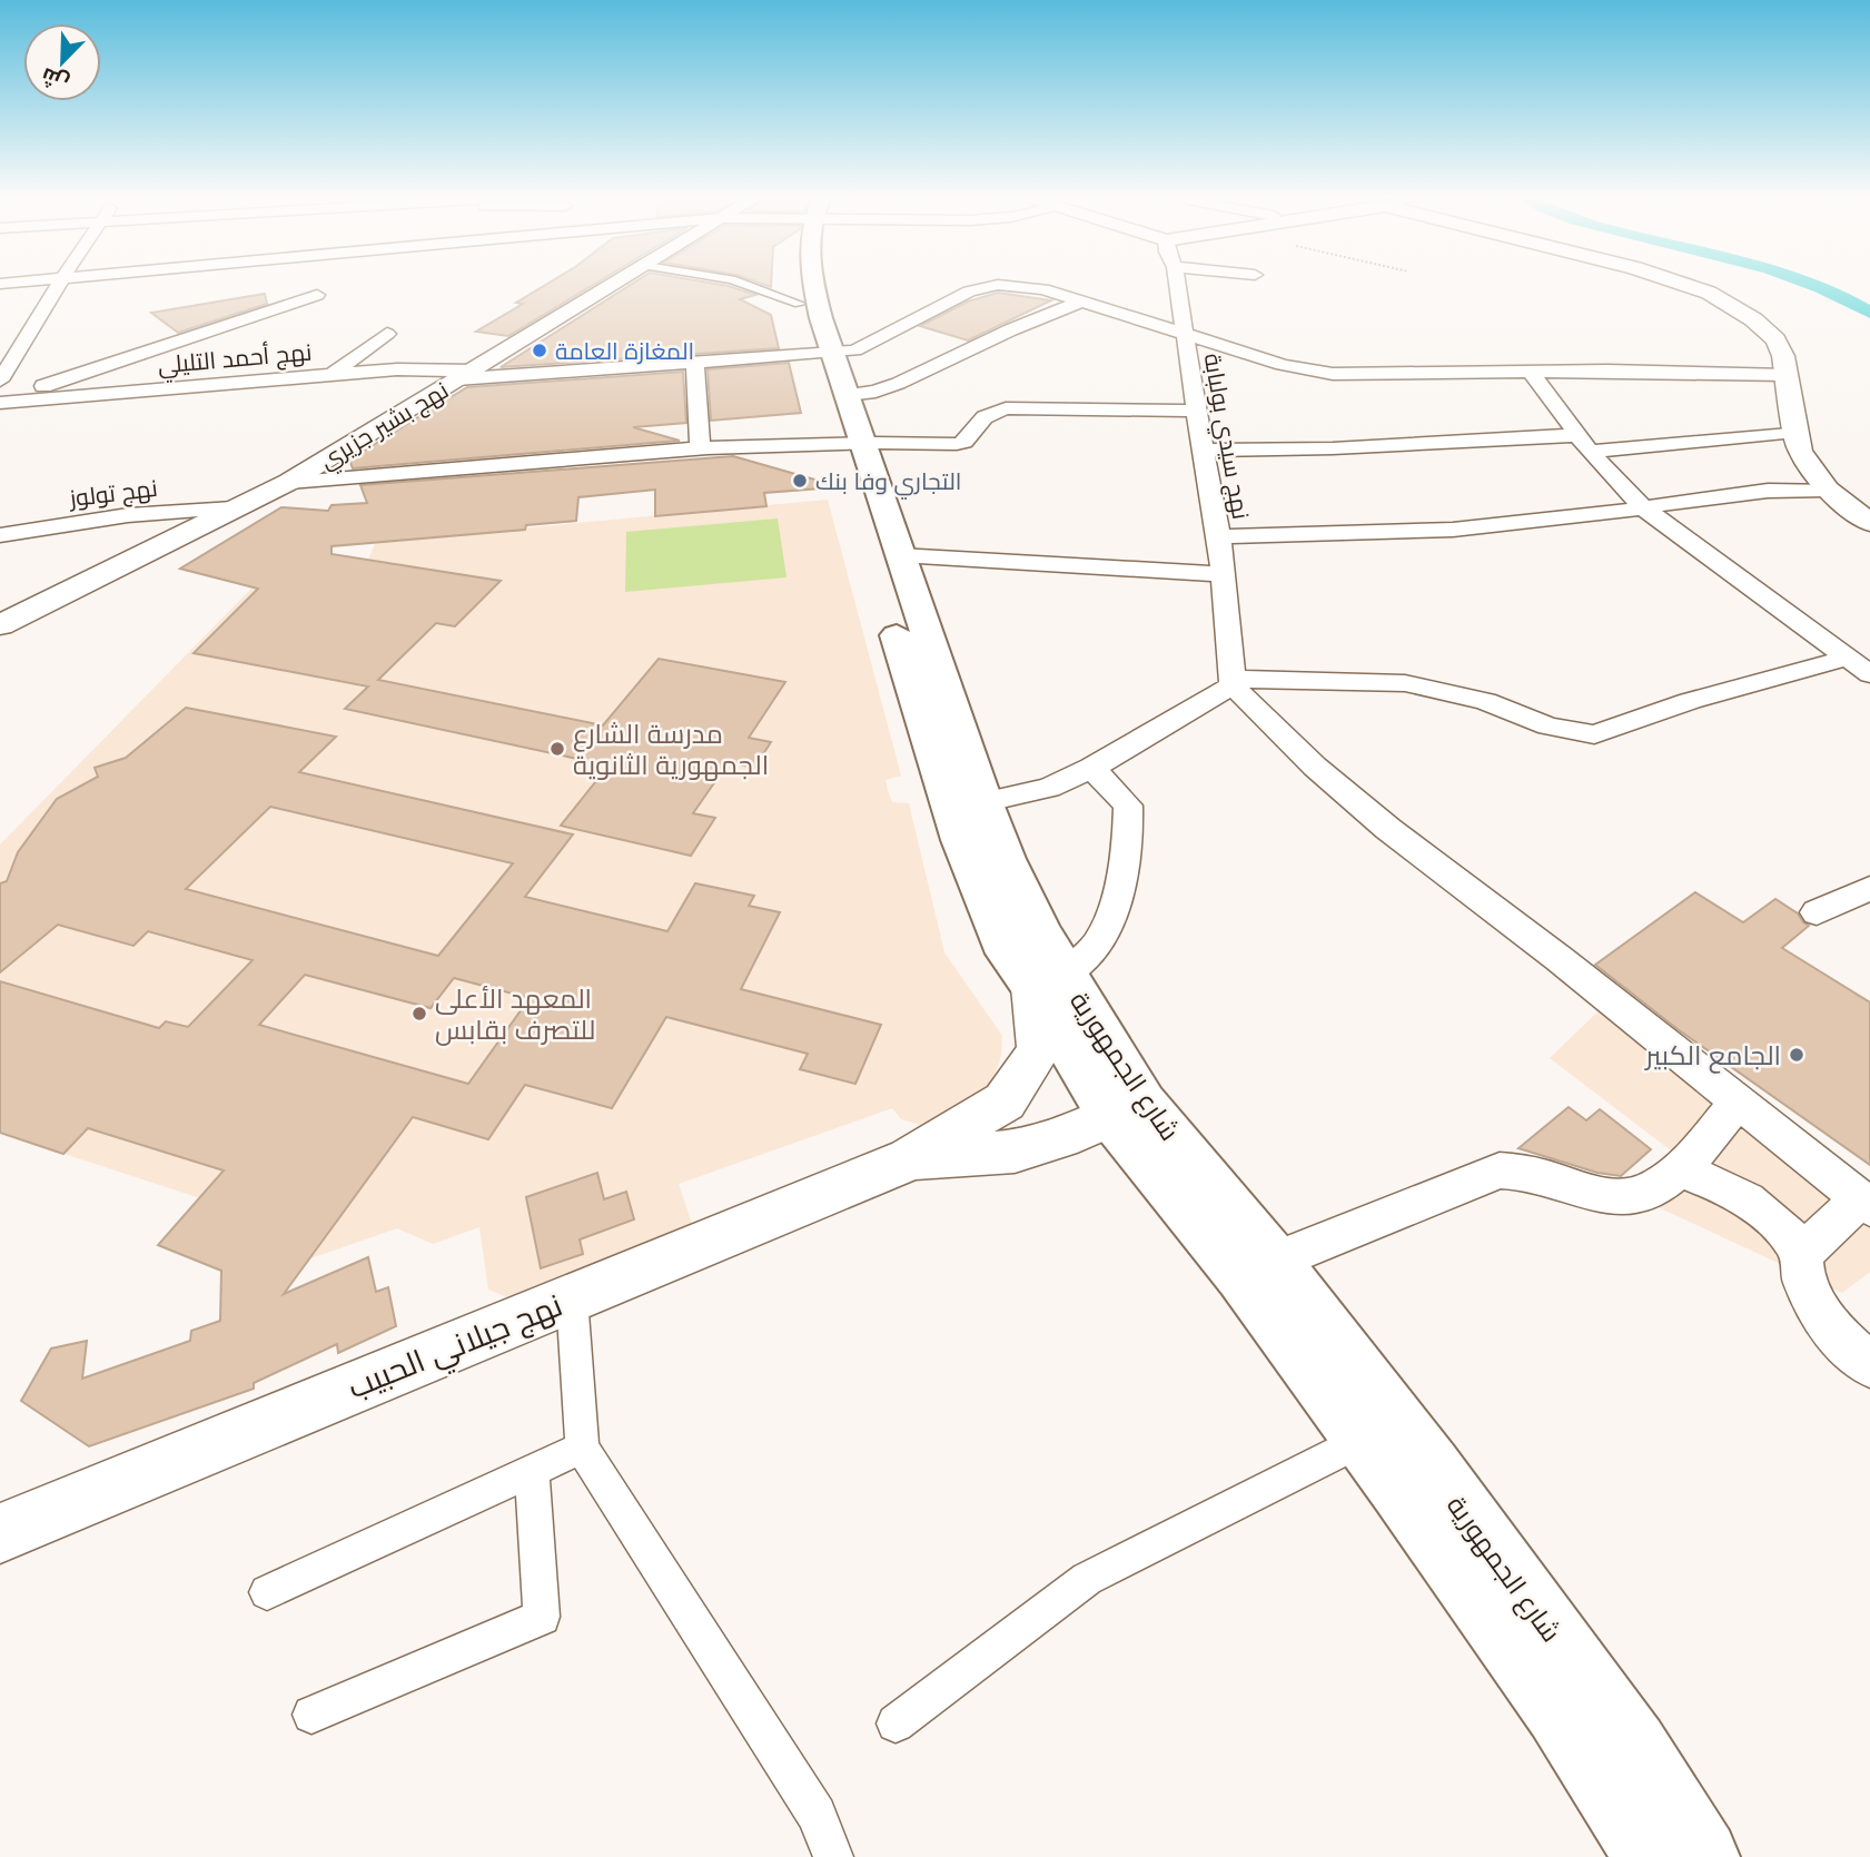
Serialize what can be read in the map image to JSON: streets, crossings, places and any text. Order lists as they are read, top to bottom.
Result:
{
  "streets": {
    "main road": ["شارع الجمهورية"],
    "street": [
      "نهج أحمد التليلي",
      "نهج بشير جزيري",
      "نهج سيدي بولبابة",
      "نهج تولوز",
      "نهج جيلاني الحبيب"
    ]
  },
  "crossings": [
    ["نهج أحمد التليلي", "نهج بشير جزيري"],
    ["نهج أحمد التليلي", "شارع الجمهورية"],
    ["نهج بشير جزيري", "نهج تولوز"],
    ["شارع الجمهورية", "نهج جيلاني الحبيب"]
  ],
  "places": [
    "المغازة العامة",
    "التجاري وفا بنك",
    "مدرسة الشارع الجمهورية الثانوية",
    "المعهد الأعلى للتصرف بقابس",
    "الجامع الكبير"
  ],
  "north": "bottom left"
}
